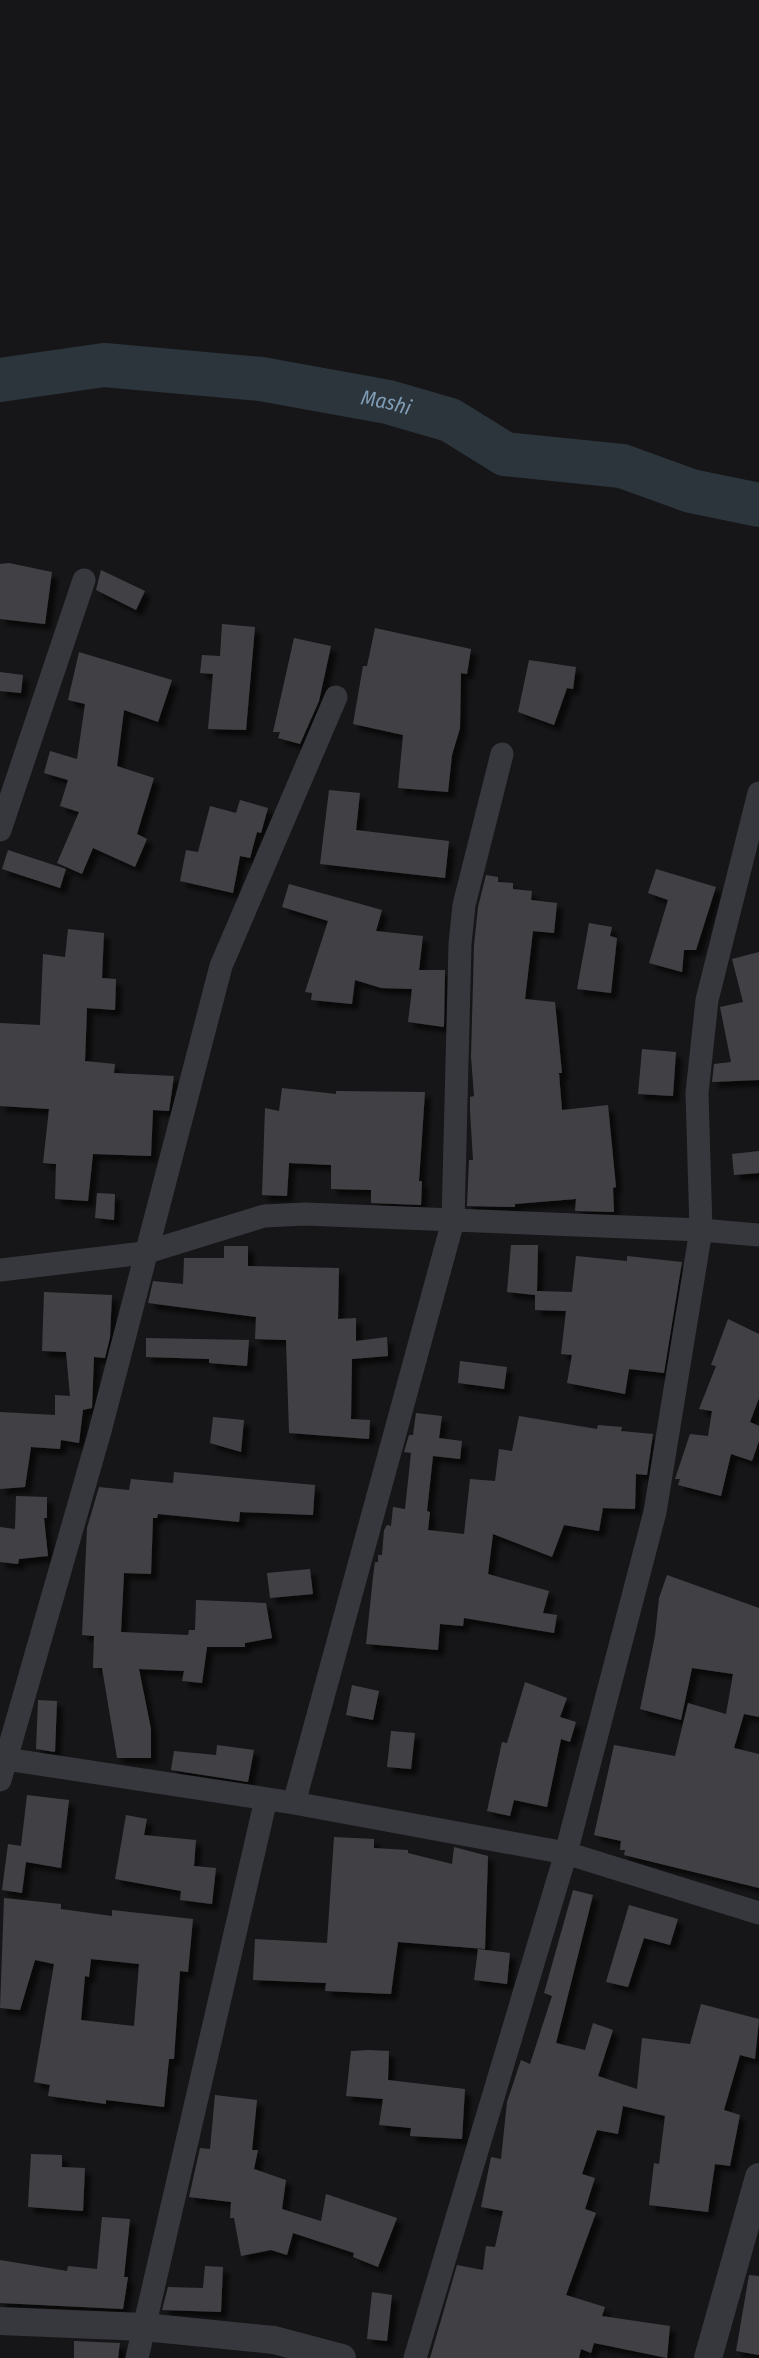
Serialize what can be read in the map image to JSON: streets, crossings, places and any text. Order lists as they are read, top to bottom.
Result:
{
  "water": ["Mashi"]
}
